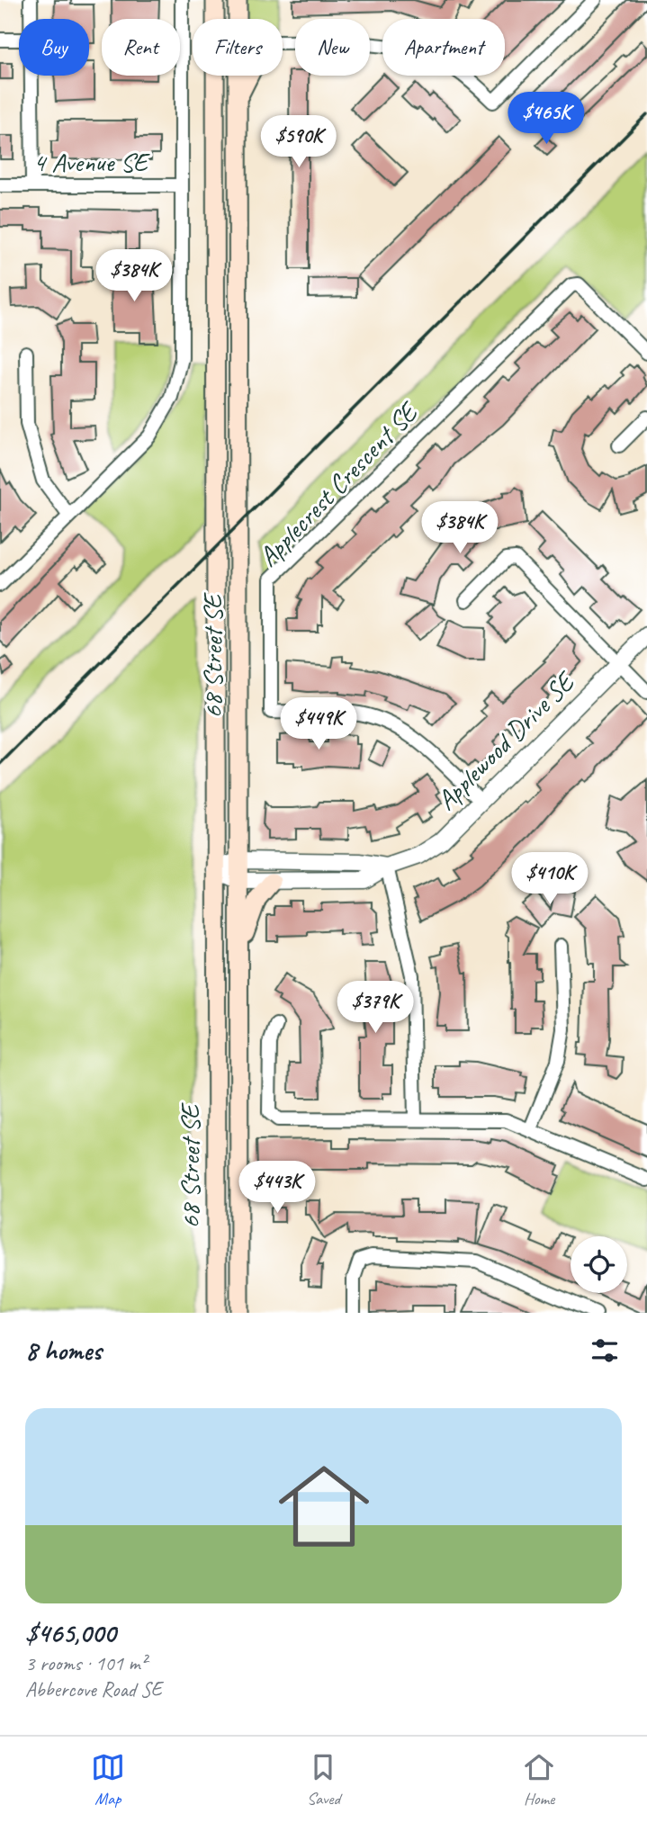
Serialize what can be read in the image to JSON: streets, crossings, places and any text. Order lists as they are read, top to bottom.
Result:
{
  "streets": {
    "main road": ["68 Street SE"],
    "street": ["4 Avenue SE", "Applecrest Crescent SE", "Applewood Drive SE"]
  },
  "crossings": [
    ["Applecrest Crescent SE", "Applewood Drive SE"],
    ["68 Street SE", "Applewood Drive SE"]
  ],
  "page": {
    "chip": [
      "Buy",
      "Rent",
      "Filters",
      "New",
      "Apartment"
    ],
    "price": [
      "$465K",
      "$590K",
      "$384K",
      "$384K",
      "$449K",
      "$410K",
      "$379K",
      "$443K"
    ],
    "heading": "8 homes",
    "list": [
      {
        "name": "$465,000",
        "note": "3 rooms · 101 m² · Abbercove Road SE"
      }
    ],
    "tabs": ["Map", "Saved", "Home"]
  }
}
